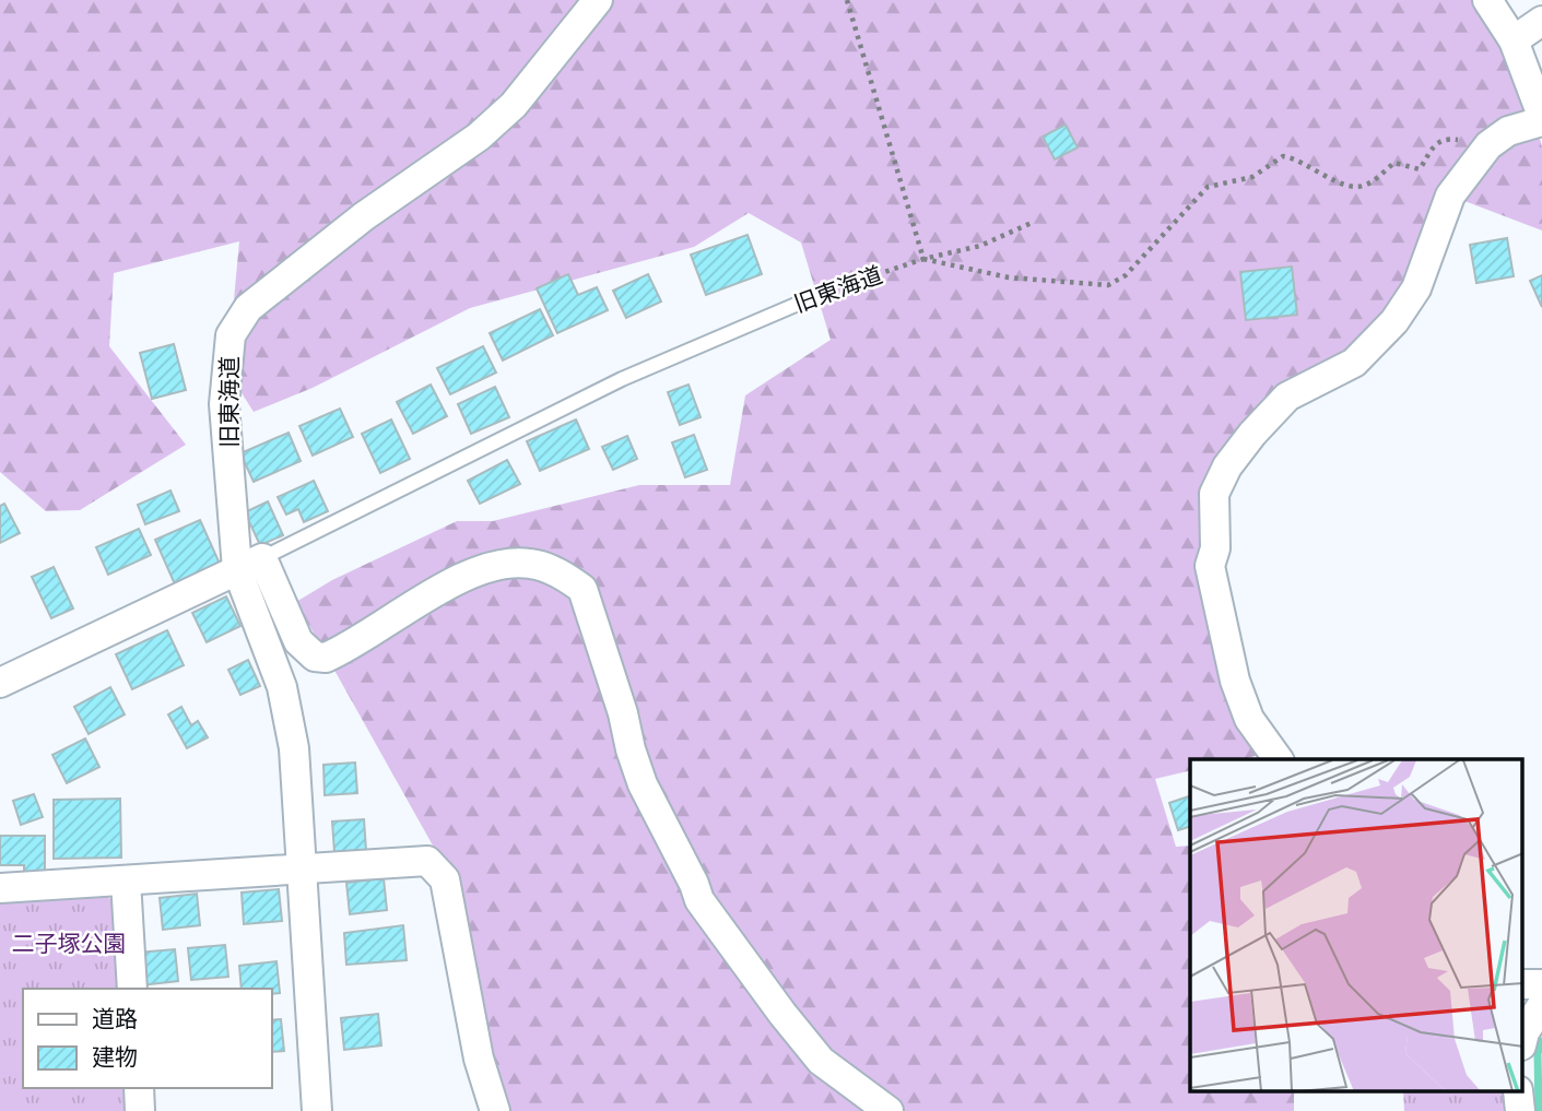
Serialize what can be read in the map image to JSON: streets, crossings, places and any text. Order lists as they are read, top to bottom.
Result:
{
  "streets": {
    "street": ["旧東海道"]
  },
  "parks": ["二子塚公園"],
  "legend": ["道路", "建物"]
}
